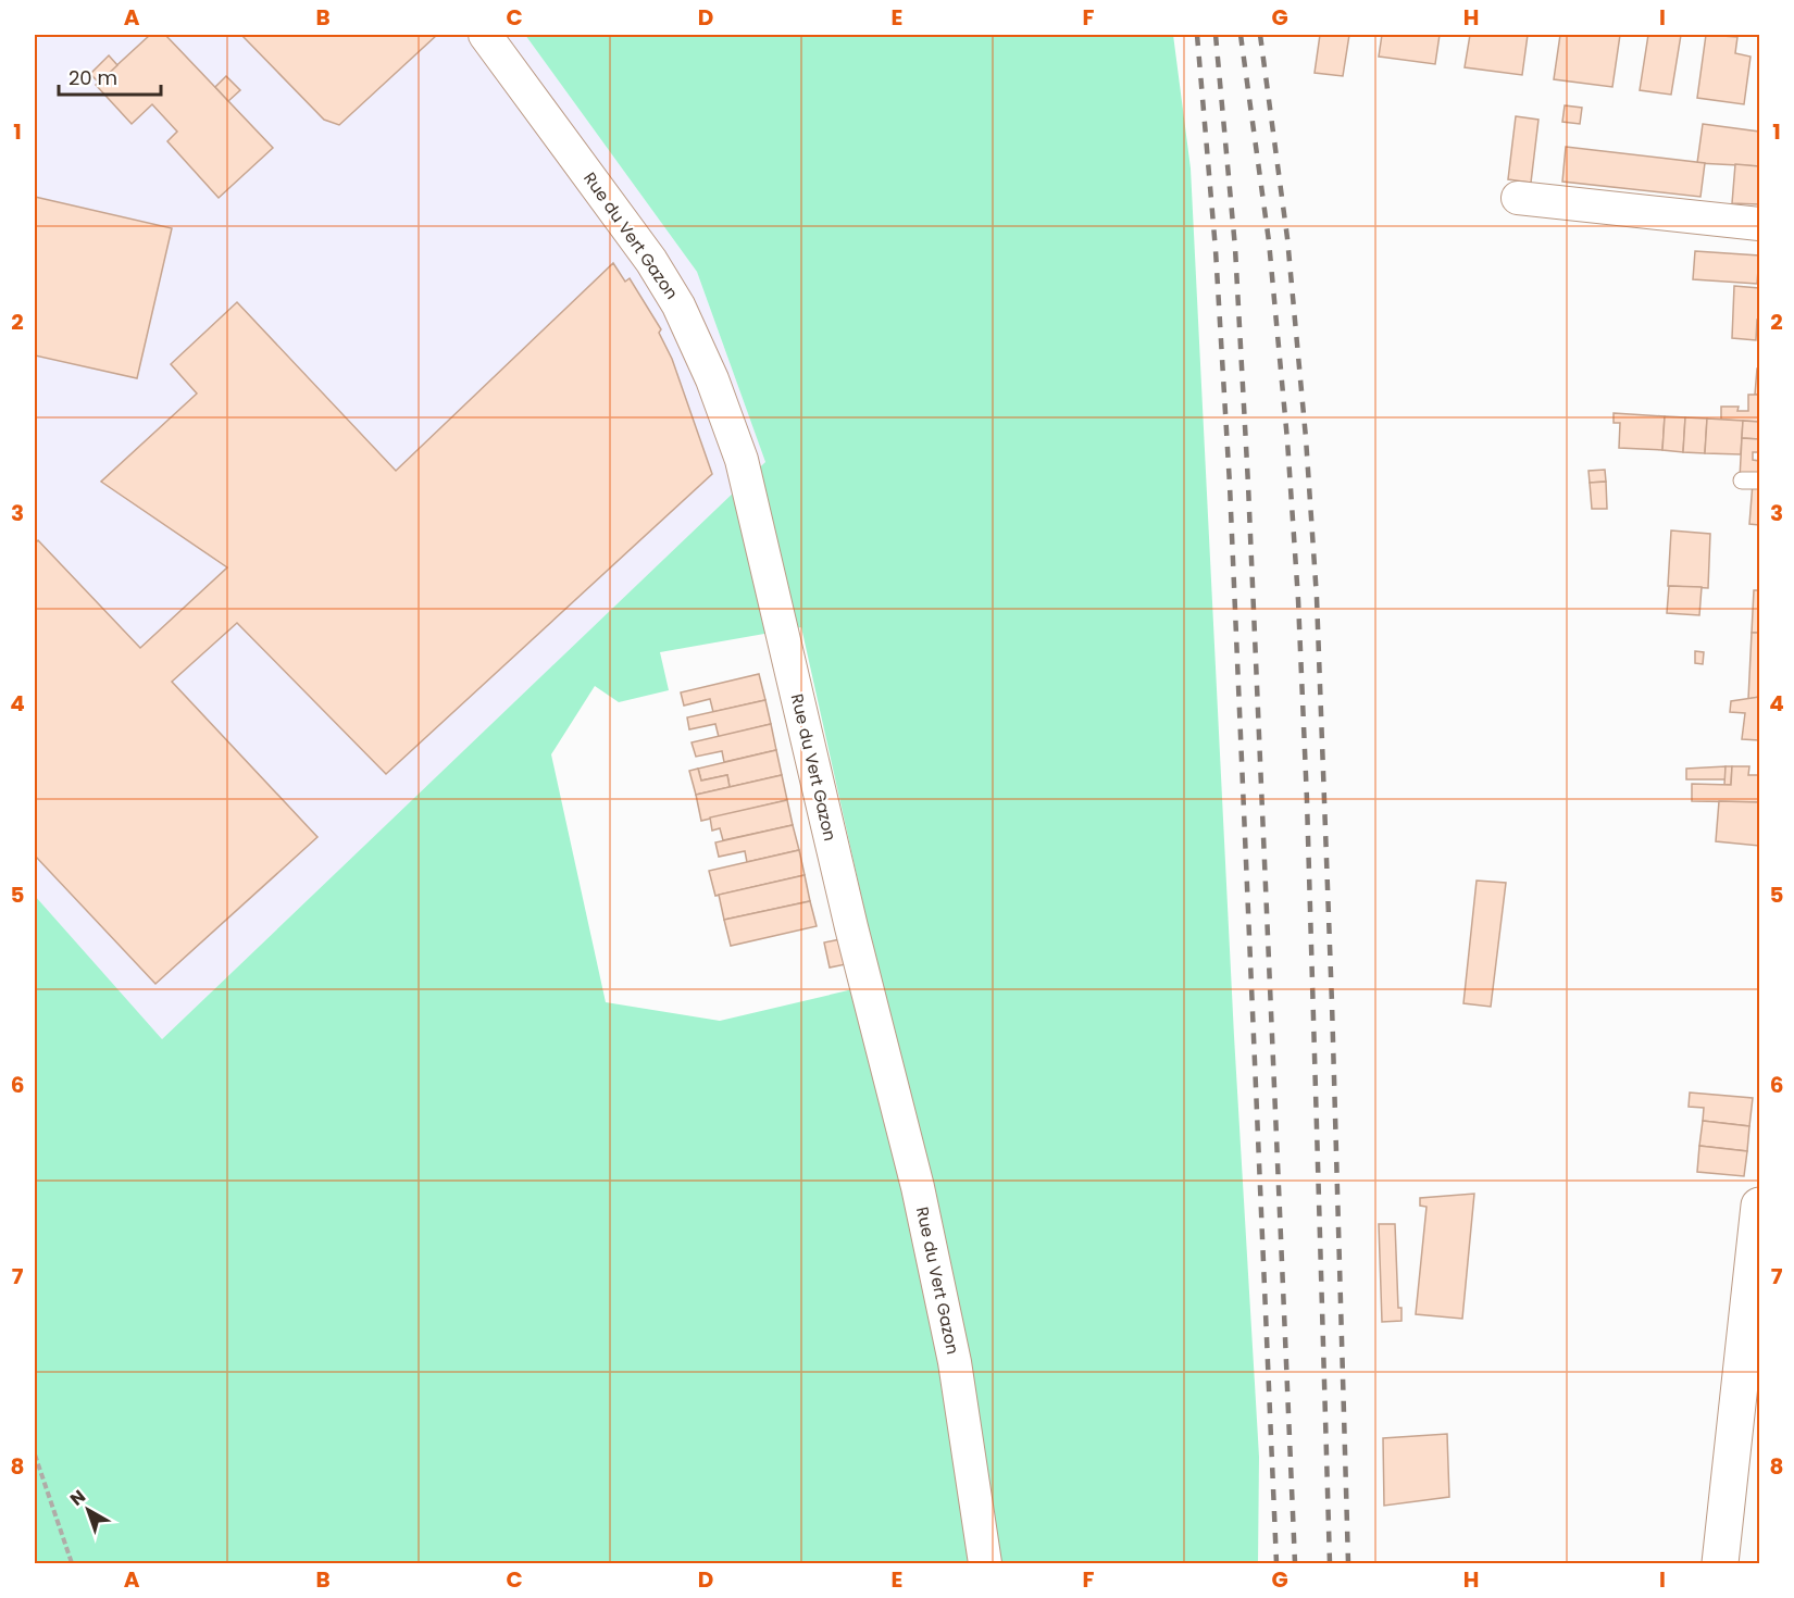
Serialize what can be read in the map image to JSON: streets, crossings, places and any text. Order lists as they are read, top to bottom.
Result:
{
  "streets": {
    "street": ["Rue du Vert Gazon"]
  },
  "scale_bar": "20 m",
  "north": "top left",
  "grid": {
    "columns": [
      "A",
      "B",
      "C",
      "D",
      "E",
      "F",
      "G",
      "H",
      "I"
    ],
    "rows": [
      "1",
      "2",
      "3",
      "4",
      "5",
      "6",
      "7",
      "8"
    ]
  }
}
